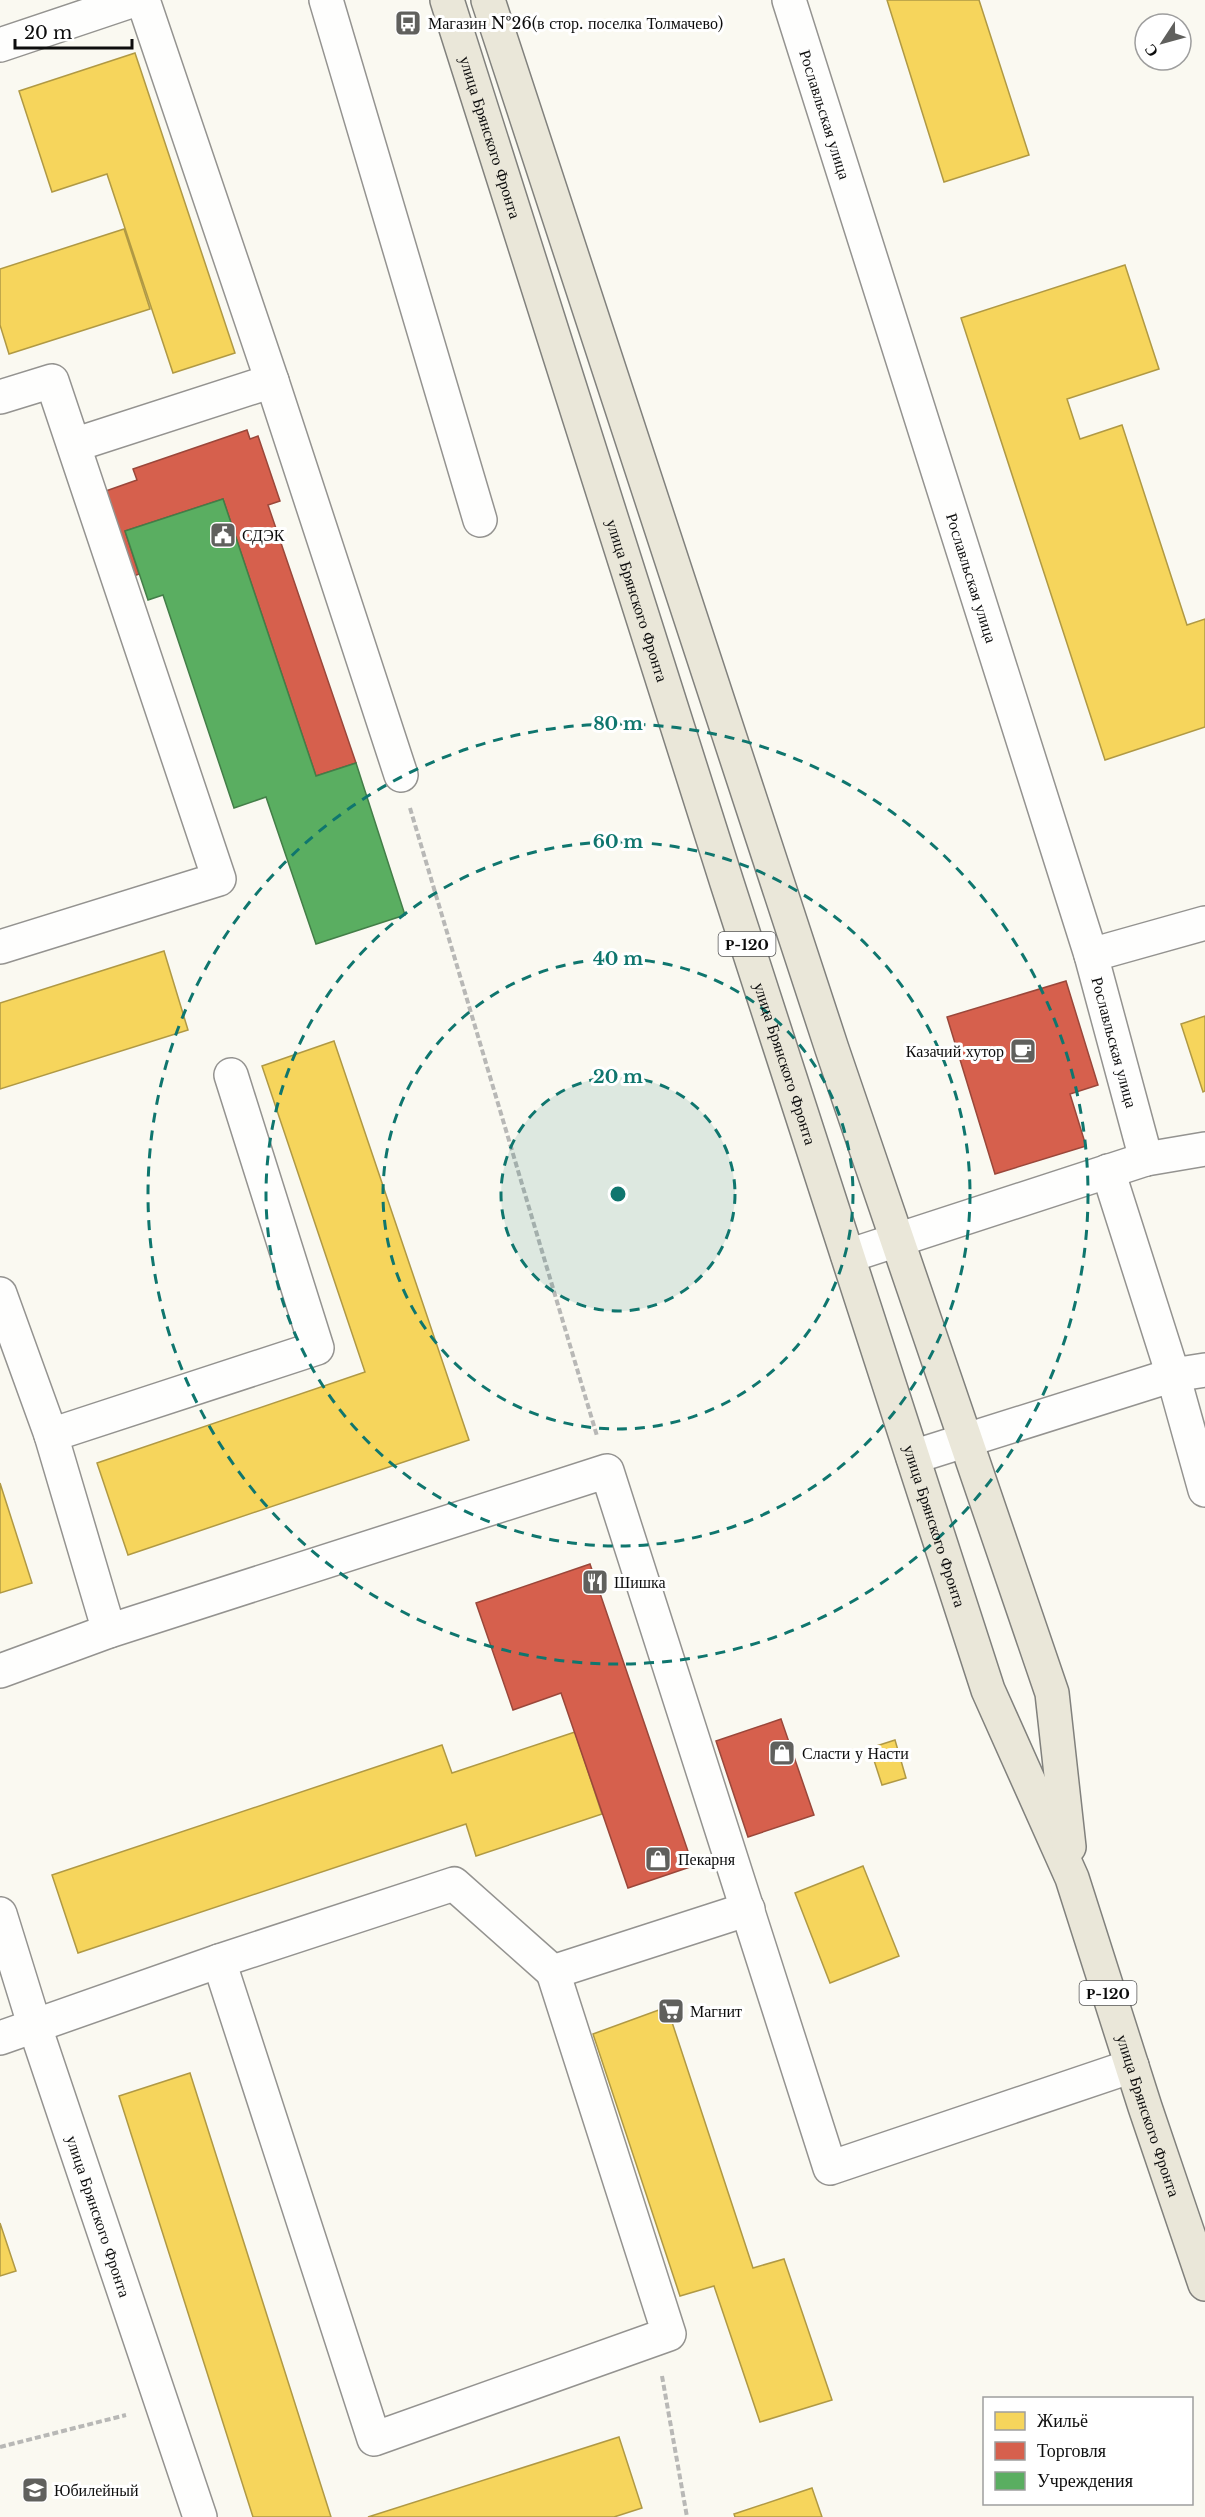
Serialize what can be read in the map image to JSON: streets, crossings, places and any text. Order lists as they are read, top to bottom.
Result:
{
  "streets": {
    "main road": ["улица Брянского Фронта", "Р-120"],
    "street": ["Рославльская улица"]
  },
  "places": {
    "bus stop": ["Магазин №26(в стор. поселка Толмачево)"],
    "public building": ["СДЭК"],
    "cafe": ["Казачий хутор"],
    "restaurant": ["Шишка"],
    "shop": ["Сласти у Насти", "Пекарня"],
    "supermarket": ["Магнит"],
    "school or university": ["Юбилейный"]
  },
  "legend": ["Жильё", "Торговля", "Учреждения"],
  "scale_bar": "20 m",
  "north": "bottom left",
  "rings": [
    "80 m",
    "60 m",
    "40 m",
    "20 m"
  ]
}
